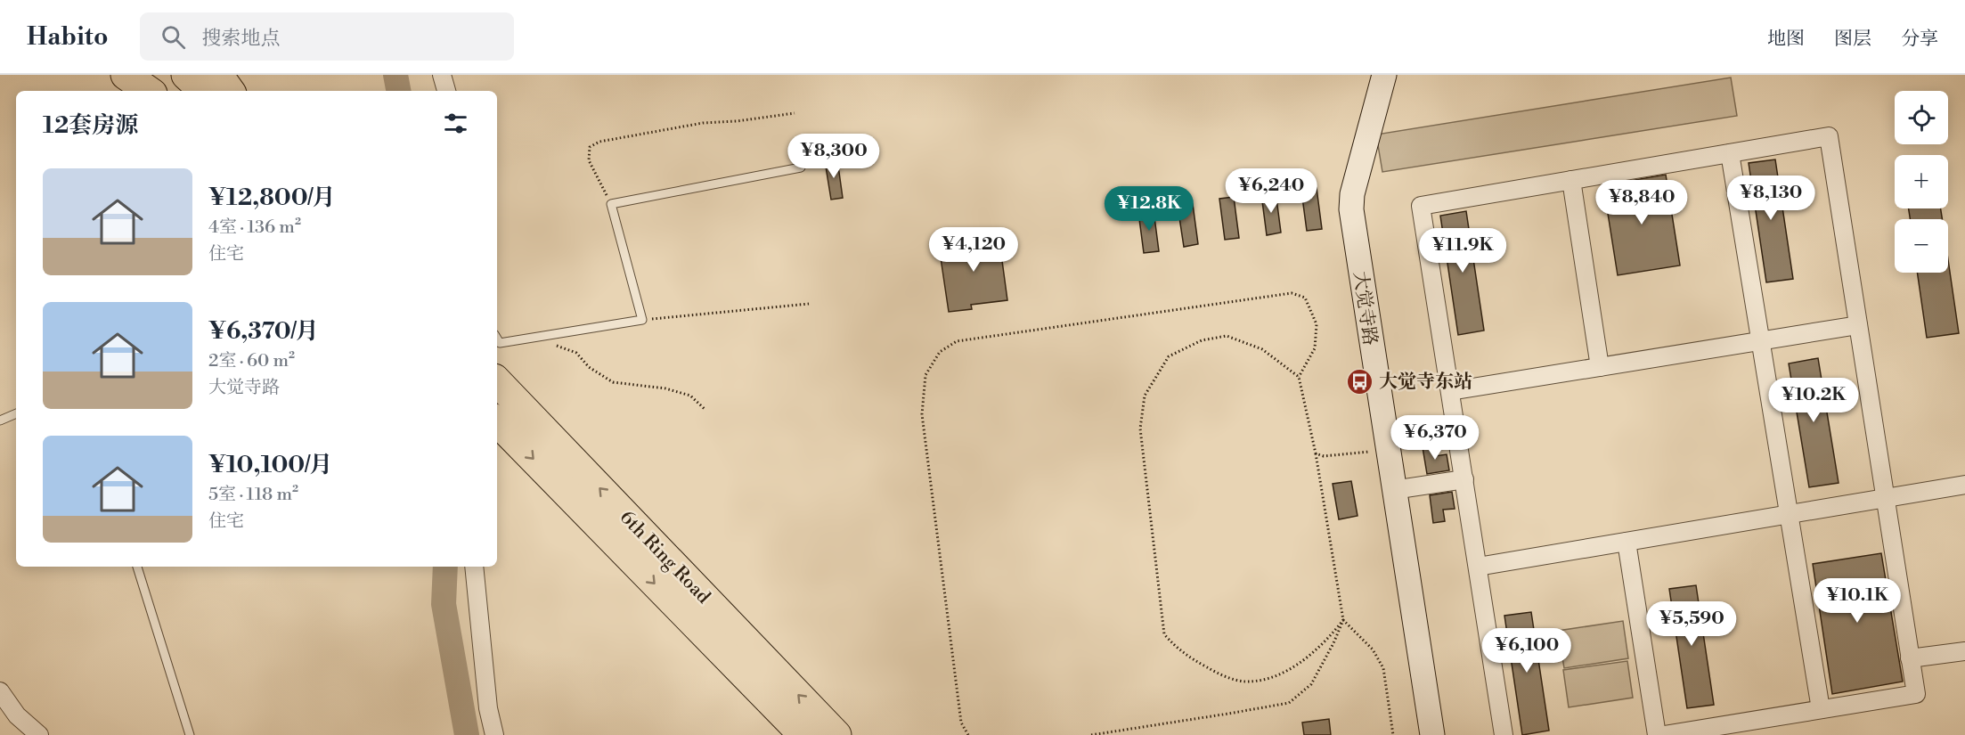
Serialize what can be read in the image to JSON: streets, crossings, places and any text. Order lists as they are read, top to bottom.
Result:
{
  "streets": {
    "highway": ["6th Ring Road"],
    "main road": ["大觉寺路"]
  },
  "places": {
    "bus stop": ["大觉寺东站"]
  },
  "page": {
    "header": "Habito",
    "search": "搜索地点",
    "nav": ["地图", "图层", "分享"],
    "map_buttons": ["+", "−"],
    "heading": "12套房源",
    "price": [
      "¥8,300",
      "¥6,240",
      "¥8,130",
      "¥8,840",
      "¥12.8K",
      "¥4,120",
      "¥11.9K",
      "¥10.2K",
      "¥6,370",
      "¥10.1K",
      "¥5,590",
      "¥6,100"
    ],
    "list": [
      {
        "name": "¥12,800/月",
        "note": "4室 · 136 m² · 住宅"
      },
      {
        "name": "¥6,370/月",
        "note": "2室 · 60 m² · 大觉寺路"
      },
      {
        "name": "¥10,100/月",
        "note": "5室 · 118 m² · 住宅"
      }
    ]
  }
}
